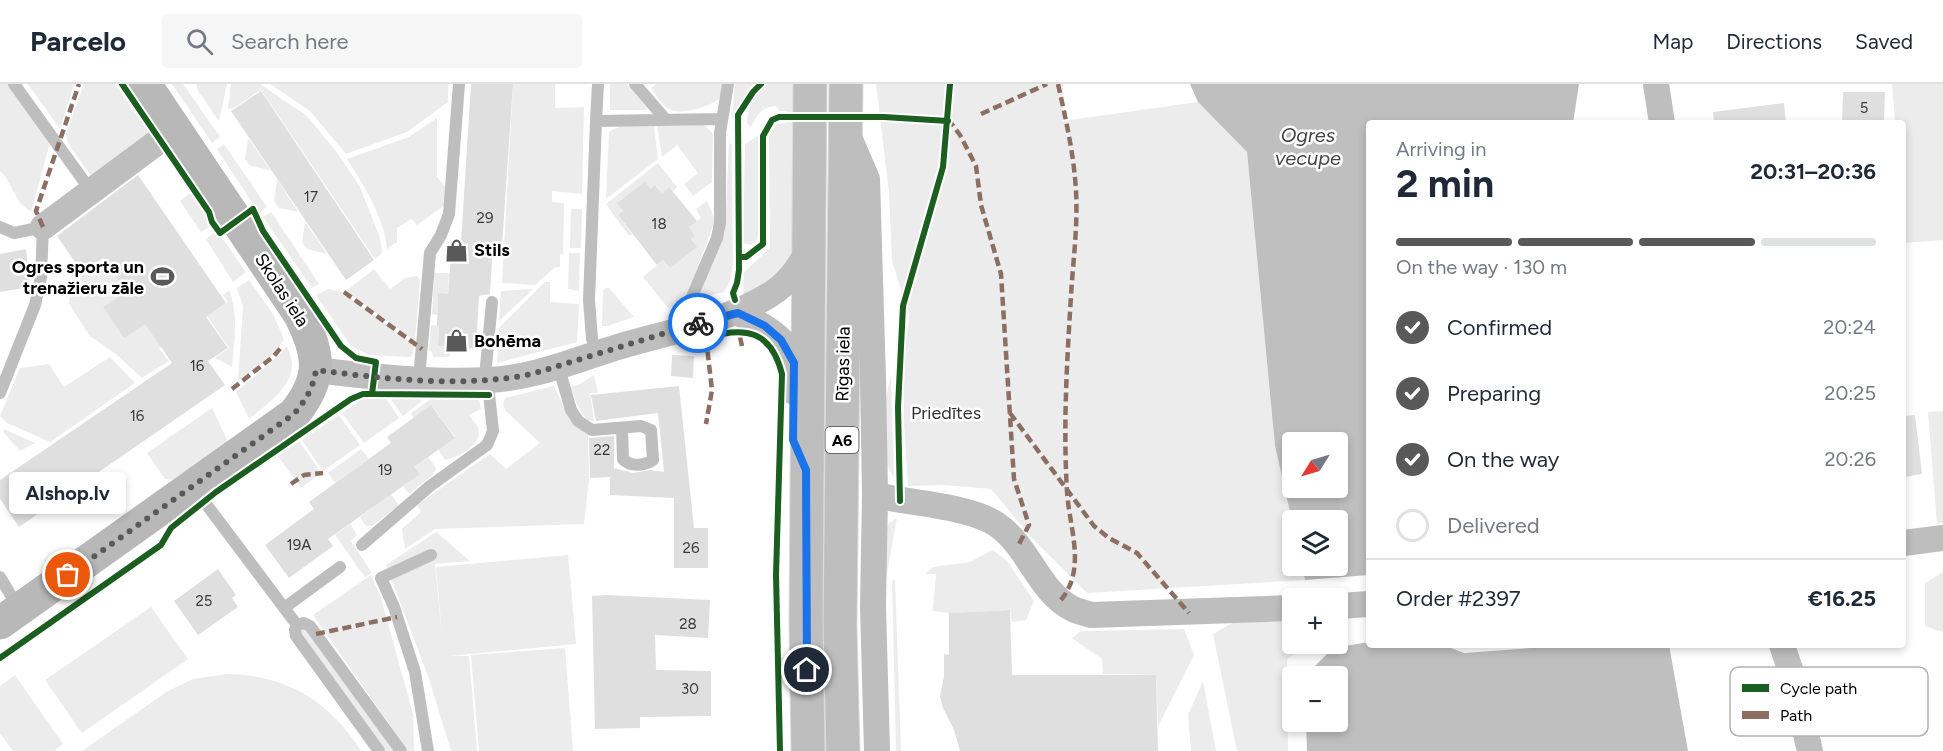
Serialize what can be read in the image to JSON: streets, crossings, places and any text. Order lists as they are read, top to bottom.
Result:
{
  "streets": {
    "highway": ["Rīgas iela", "A6"],
    "main road": ["Skolas iela"]
  },
  "water": ["Ogres vecupe"],
  "parks": ["Priedītes"],
  "places": {
    "shop": ["Stils", "Bohēma"],
    "sports": ["Ogres sporta un trenažieru zāle"],
    "other": ["Alshop.lv"]
  },
  "house_numbers": [
    "5",
    "17",
    "29",
    "18",
    "16",
    "16",
    "22",
    "19",
    "19A",
    "26",
    "25",
    "28",
    "30"
  ],
  "legend": ["Cycle path", "Path"],
  "north": "bottom left",
  "page": {
    "header": "Parcelo",
    "search": "Search here",
    "nav": ["Map", "Directions", "Saved"],
    "heading": ["2 min", "Arriving in", "20:31–20:36"],
    "panel": ["Order #2397", "€16.25"],
    "bar": "On the way · 130 m",
    "list": [
      ["Confirmed", "20:24"],
      ["Preparing", "20:25"],
      ["On the way", "20:26"],
      "Delivered"
    ],
    "map_buttons": ["+", "−"],
    "bubble": "Alshop.lv"
  }
}
